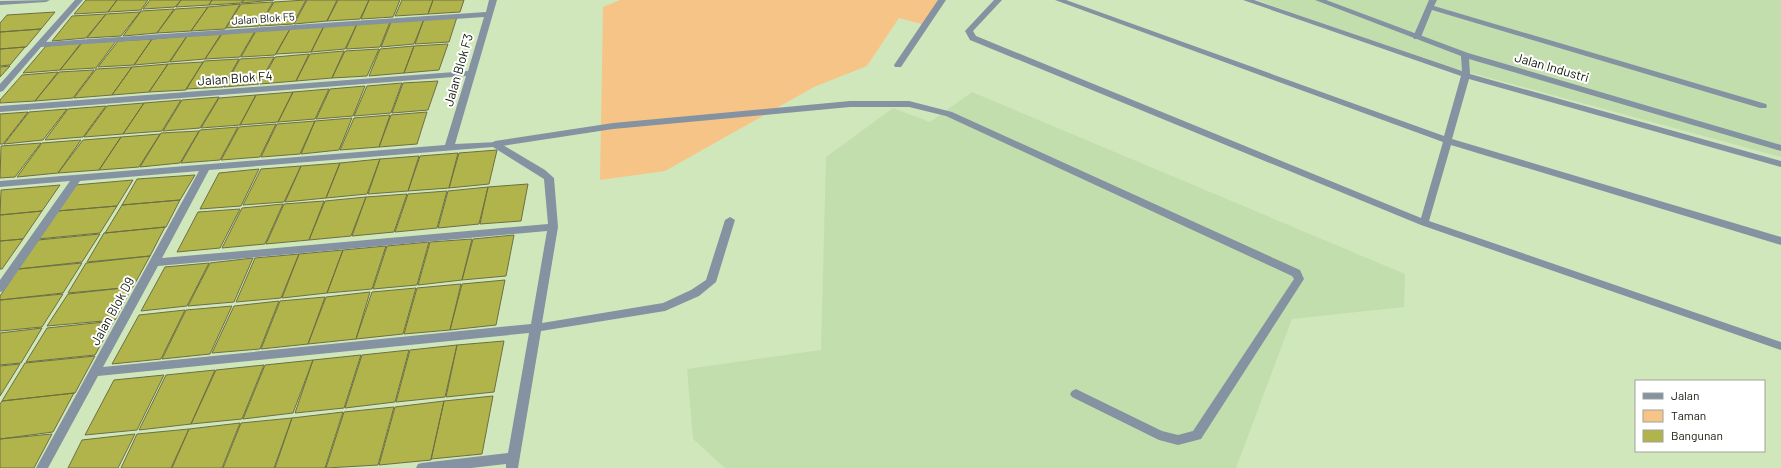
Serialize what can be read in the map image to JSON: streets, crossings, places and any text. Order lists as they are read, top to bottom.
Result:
{
  "streets": {
    "street": [
      "Jalan Blok F5",
      "Jalan Industri",
      "Jalan Blok F3",
      "Jalan Blok F4",
      "Jalan Blok D9"
    ]
  },
  "crossings": [
    ["Jalan Blok F5", "Jalan Blok F3"],
    ["Jalan Blok F3", "Jalan Blok F4"]
  ],
  "legend": ["Jalan", "Taman", "Bangunan"]
}
